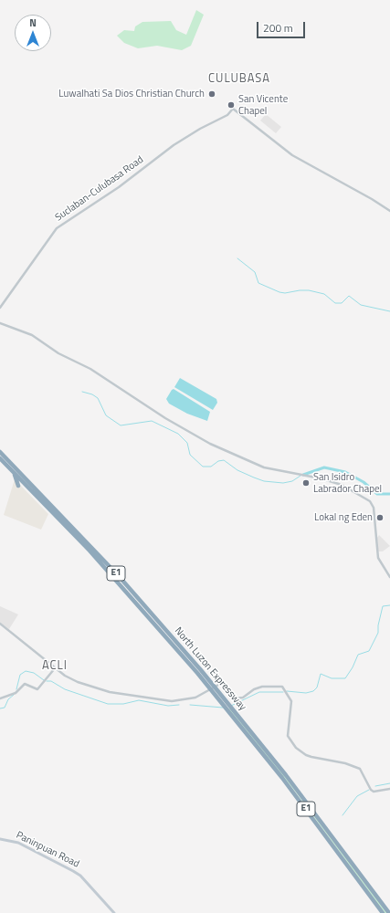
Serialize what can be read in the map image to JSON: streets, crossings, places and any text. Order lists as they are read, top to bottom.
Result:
{
  "streets": {
    "highway": ["E1", "North Luzon Expressway"],
    "main road": ["Paninpuan Road"],
    "street": ["Suclaban-Culubasa Road"]
  },
  "districts": ["CULUBASA", "ACLI"],
  "places": [
    "Luwalhati Sa Dios Christian Church",
    "San Vicente Chapel",
    "San Isidro Labrador Chapel",
    "Lokal ng Eden"
  ],
  "scale_bar": "200 m",
  "north": "top"
}
